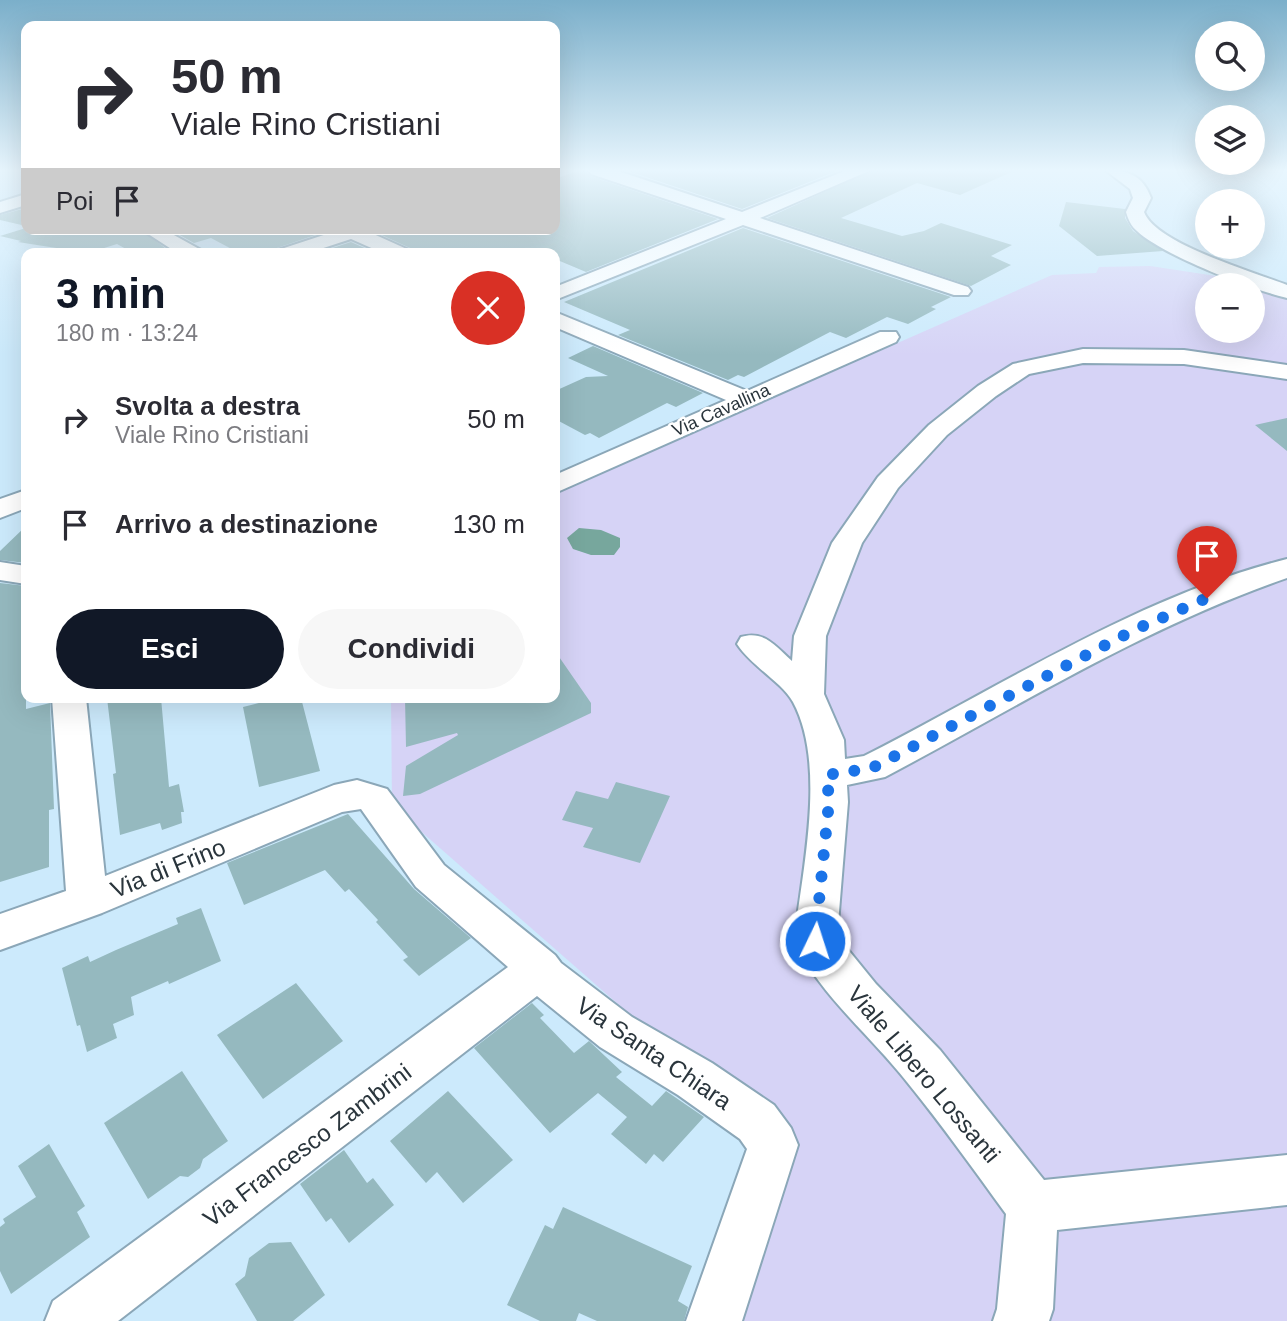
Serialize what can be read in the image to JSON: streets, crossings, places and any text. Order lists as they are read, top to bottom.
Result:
{
  "streets": {
    "street": [
      "Via Cavallina",
      "Via di Frino",
      "Via Santa Chiara",
      "Viale Libero Lossanti",
      "Via Francesco Zambrini"
    ]
  },
  "crossings": [
    ["Via di Frino", "Via Santa Chiara"],
    ["Via Santa Chiara", "Via Francesco Zambrini"]
  ],
  "page": {
    "map_buttons": ["+", "−"],
    "turn": ["50 m", "Viale Rino Cristiani"],
    "then": "Poi",
    "heading": ["3 min", "180 m · 13:24"],
    "list": [
      {
        "name": "Svolta a destra",
        "note": "Viale Rino Cristiani",
        "value": "50 m"
      },
      {
        "name": "Arrivo a destinazione",
        "value": "130 m"
      }
    ],
    "buttons": ["Esci", "Condividi"]
  }
}
